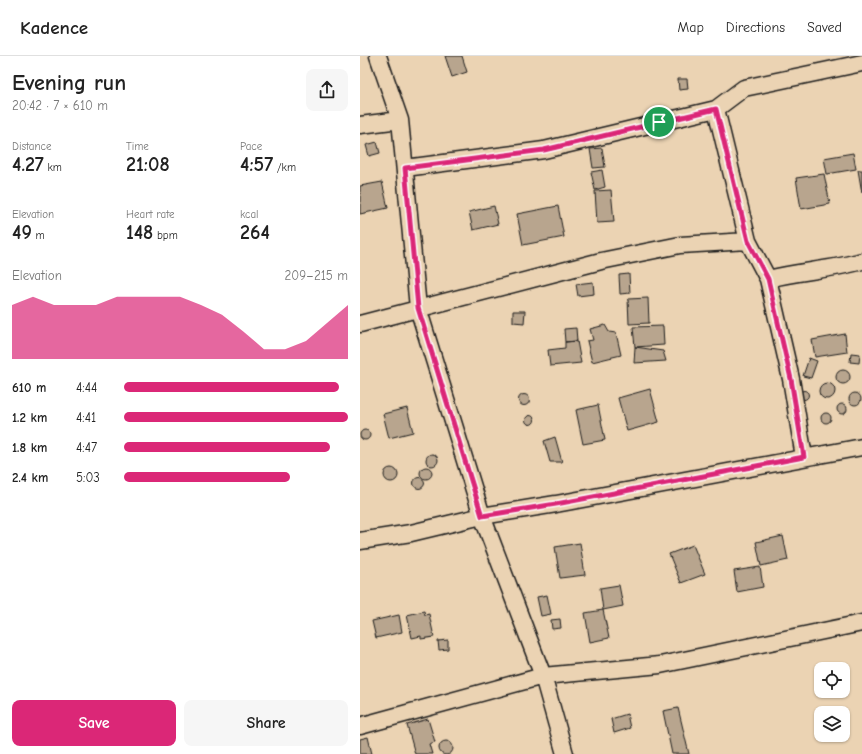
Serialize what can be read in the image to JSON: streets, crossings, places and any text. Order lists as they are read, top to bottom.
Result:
{
  "page": {
    "header": "Kadence",
    "nav": ["Map", "Directions", "Saved"],
    "heading": ["Evening run", "20:42 · 7 × 610 m"],
    "stats": [
      ["Distance", "4.27 km"],
      ["Time", "21:08"],
      ["Pace", "4:57 /km"],
      ["Elevation", "49 m"],
      ["Heart rate", "148 bpm"],
      ["kcal", "264"]
    ],
    "chart": ["Elevation", "209–215 m"],
    "list": [
      {
        "name": "610 m",
        "note": "4:44"
      },
      {
        "name": "1.2 km",
        "note": "4:41"
      },
      {
        "name": "1.8 km",
        "note": "4:47"
      },
      {
        "name": "2.4 km",
        "note": "5:03"
      }
    ],
    "buttons": ["Save", "Share"]
  }
}
